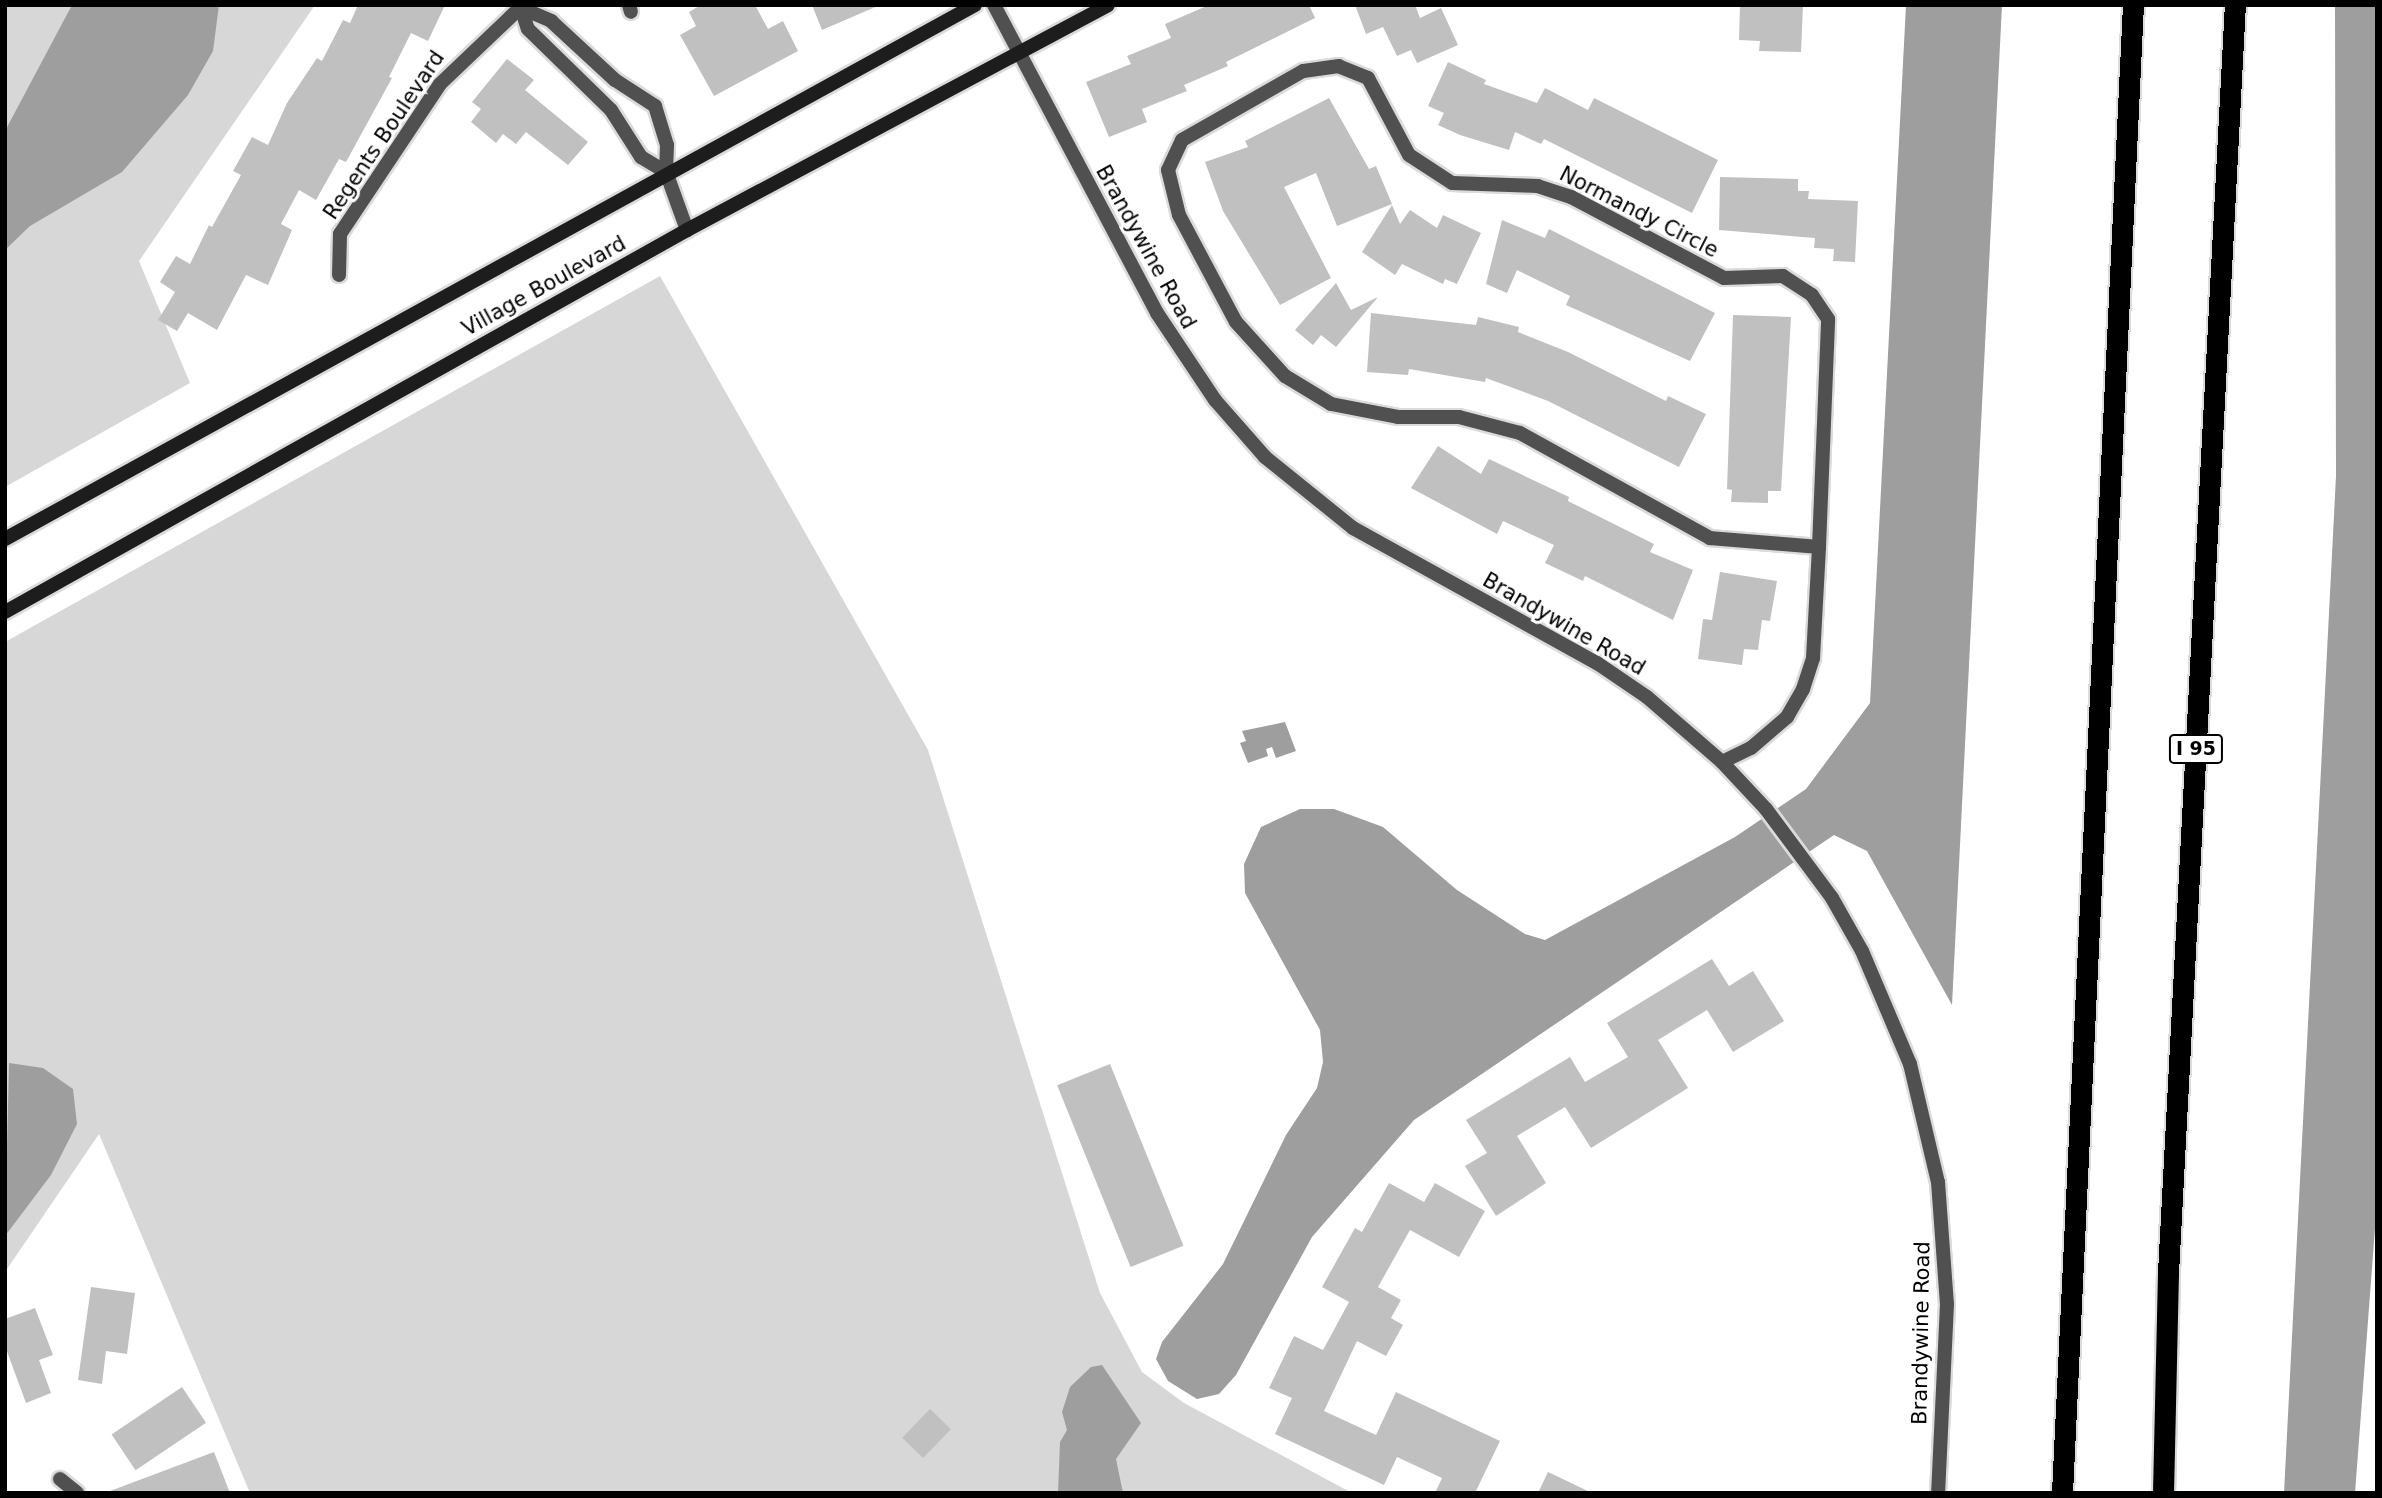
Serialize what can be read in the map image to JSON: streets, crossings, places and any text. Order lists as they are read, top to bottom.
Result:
{
  "streets": {
    "highway": ["I 95"],
    "street": [
      "Regents Boulevard",
      "Normandy Circle",
      "Brandywine Road",
      "Village Boulevard"
    ]
  },
  "crossings": [
    ["Normandy Circle", "Brandywine Road"],
    ["Brandywine Road", "Village Boulevard"]
  ]
}
